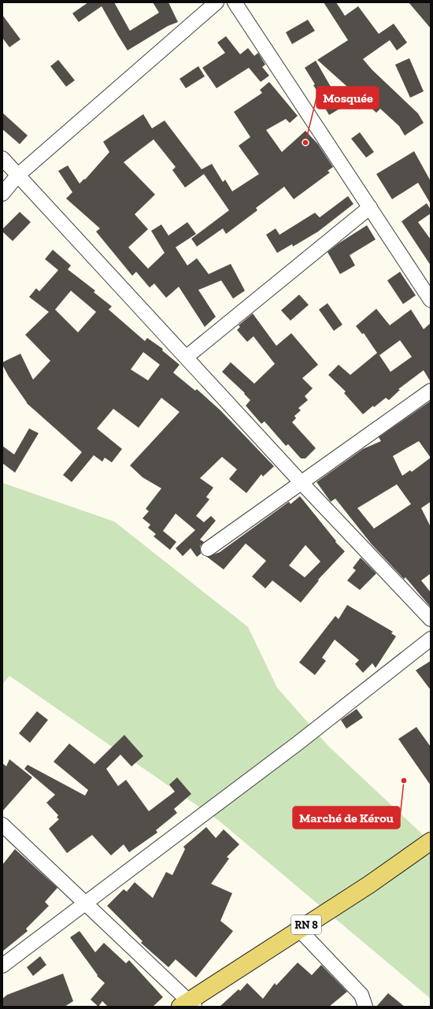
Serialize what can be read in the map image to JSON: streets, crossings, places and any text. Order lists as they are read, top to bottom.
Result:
{
  "streets": {
    "main road": ["RN 8"]
  },
  "places": ["Mosquée", "Marché de Kérou"]
}
